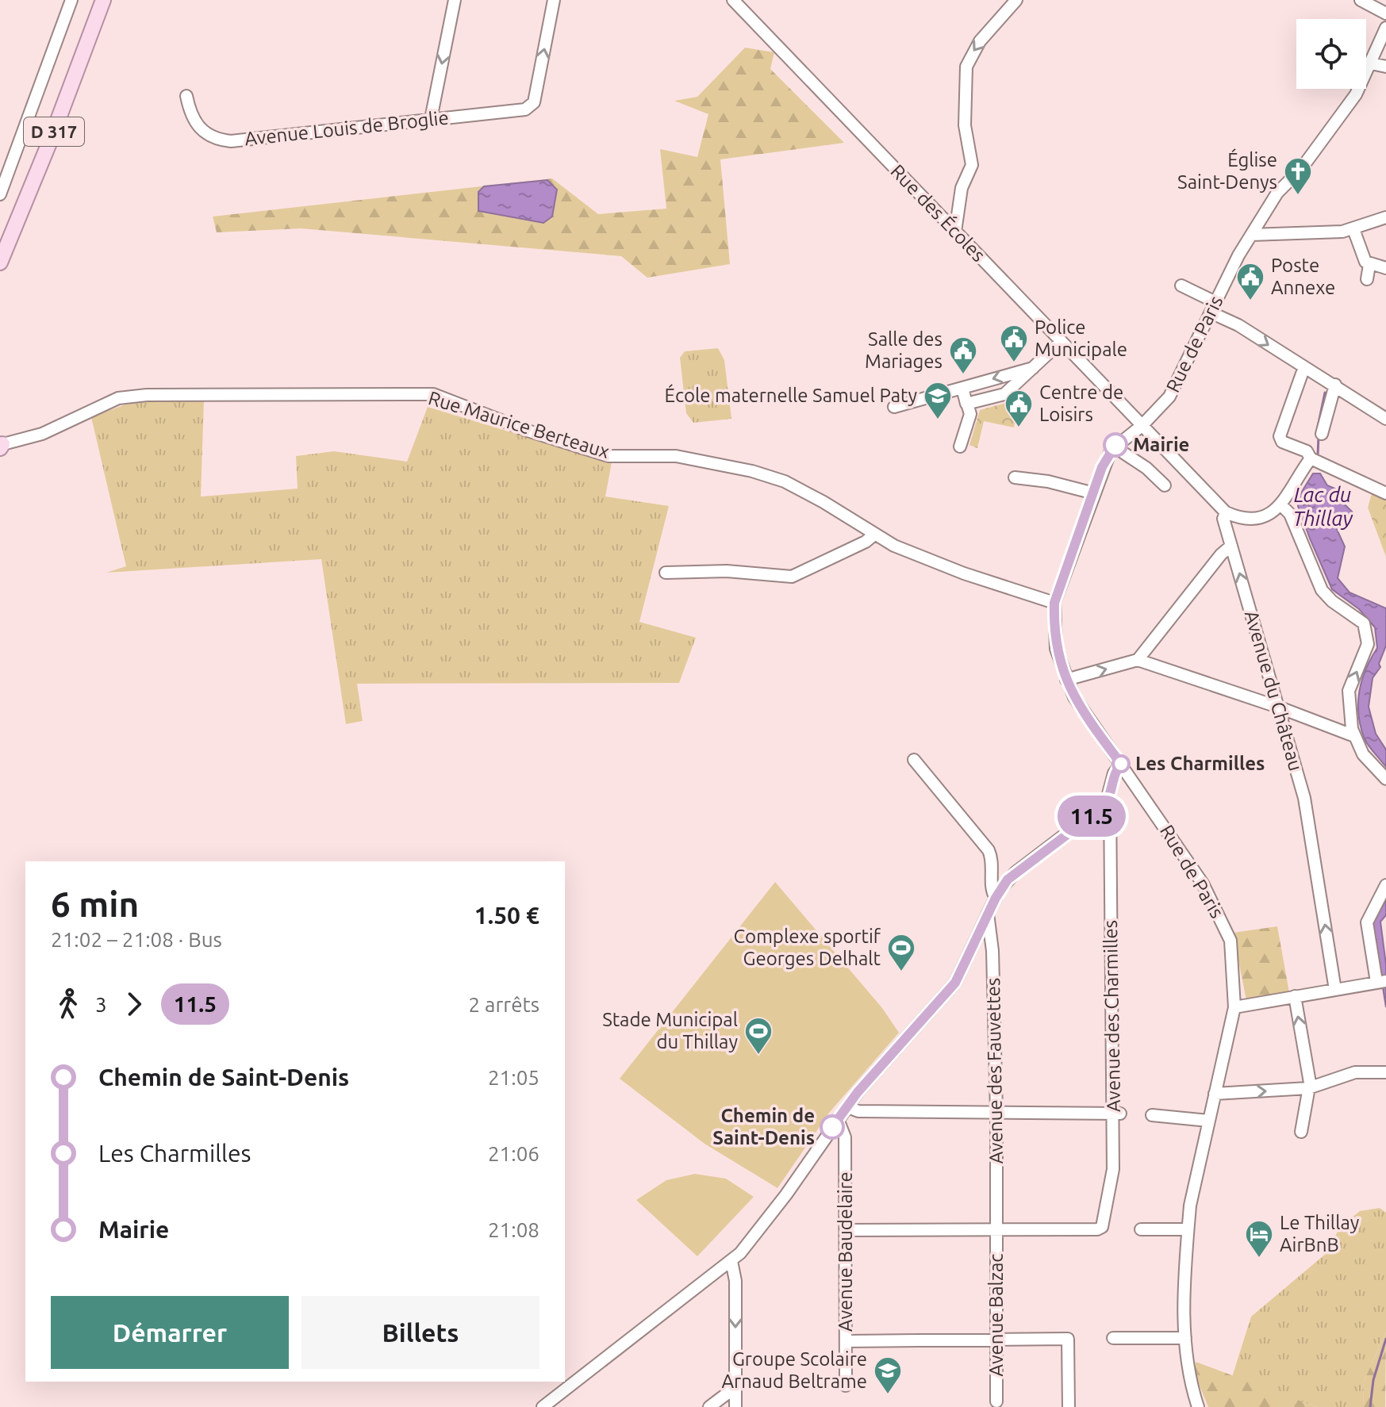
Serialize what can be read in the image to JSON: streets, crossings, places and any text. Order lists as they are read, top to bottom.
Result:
{
  "streets": {
    "main road": ["D 317"],
    "street": [
      "Avenue Louis de Broglie",
      "Rue des Écoles",
      "Rue de Paris",
      "Rue Maurice Berteaux",
      "Avenue du Château",
      "Avenue des Charmilles",
      "Avenue des Fauvettes",
      "Avenue Baudelaire",
      "Avenue Balzac"
    ]
  },
  "crossings": [
    ["Rue des Écoles", "Rue de Paris"],
    ["Rue de Paris", "Rue Maurice Berteaux"],
    ["Avenue des Charmilles", "Avenue des Fauvettes"],
    ["Avenue des Charmilles", "Avenue Balzac"],
    ["Avenue des Fauvettes", "Avenue Balzac"]
  ],
  "one_way": ["Avenue Louis de Broglie"],
  "water": ["Lac du Thillay"],
  "places": {
    "church": ["Église Saint-Denys"],
    "public building": [
      "Poste Annexe",
      "Police Municipale",
      "Salle des Mariages",
      "Centre de Loisirs"
    ],
    "school or university": ["École maternelle Samuel Paty", "Groupe Scolaire Arnaud Beltrame"],
    "other": ["Mairie", "Les Charmilles", "Chemin de Saint-Denis"],
    "sports": ["Complexe sportif Georges Delhalt", "Stade Municipal du Thillay"],
    "hotel": ["Le Thillay AirBnB"]
  },
  "lines": ["bus line 11.5"],
  "page": {
    "on_map": "11.5",
    "heading": ["6 min", "21:02 – 21:08 · Bus", "1.50 €"],
    "legs": ["3", "11.5", "2 arrêts"],
    "list": [
      {
        "name": "Chemin de Saint-Denis",
        "value": "21:05"
      },
      {
        "name": "Les Charmilles",
        "value": "21:06"
      },
      {
        "name": "Mairie",
        "value": "21:08"
      }
    ],
    "buttons": ["Démarrer", "Billets"]
  }
}
